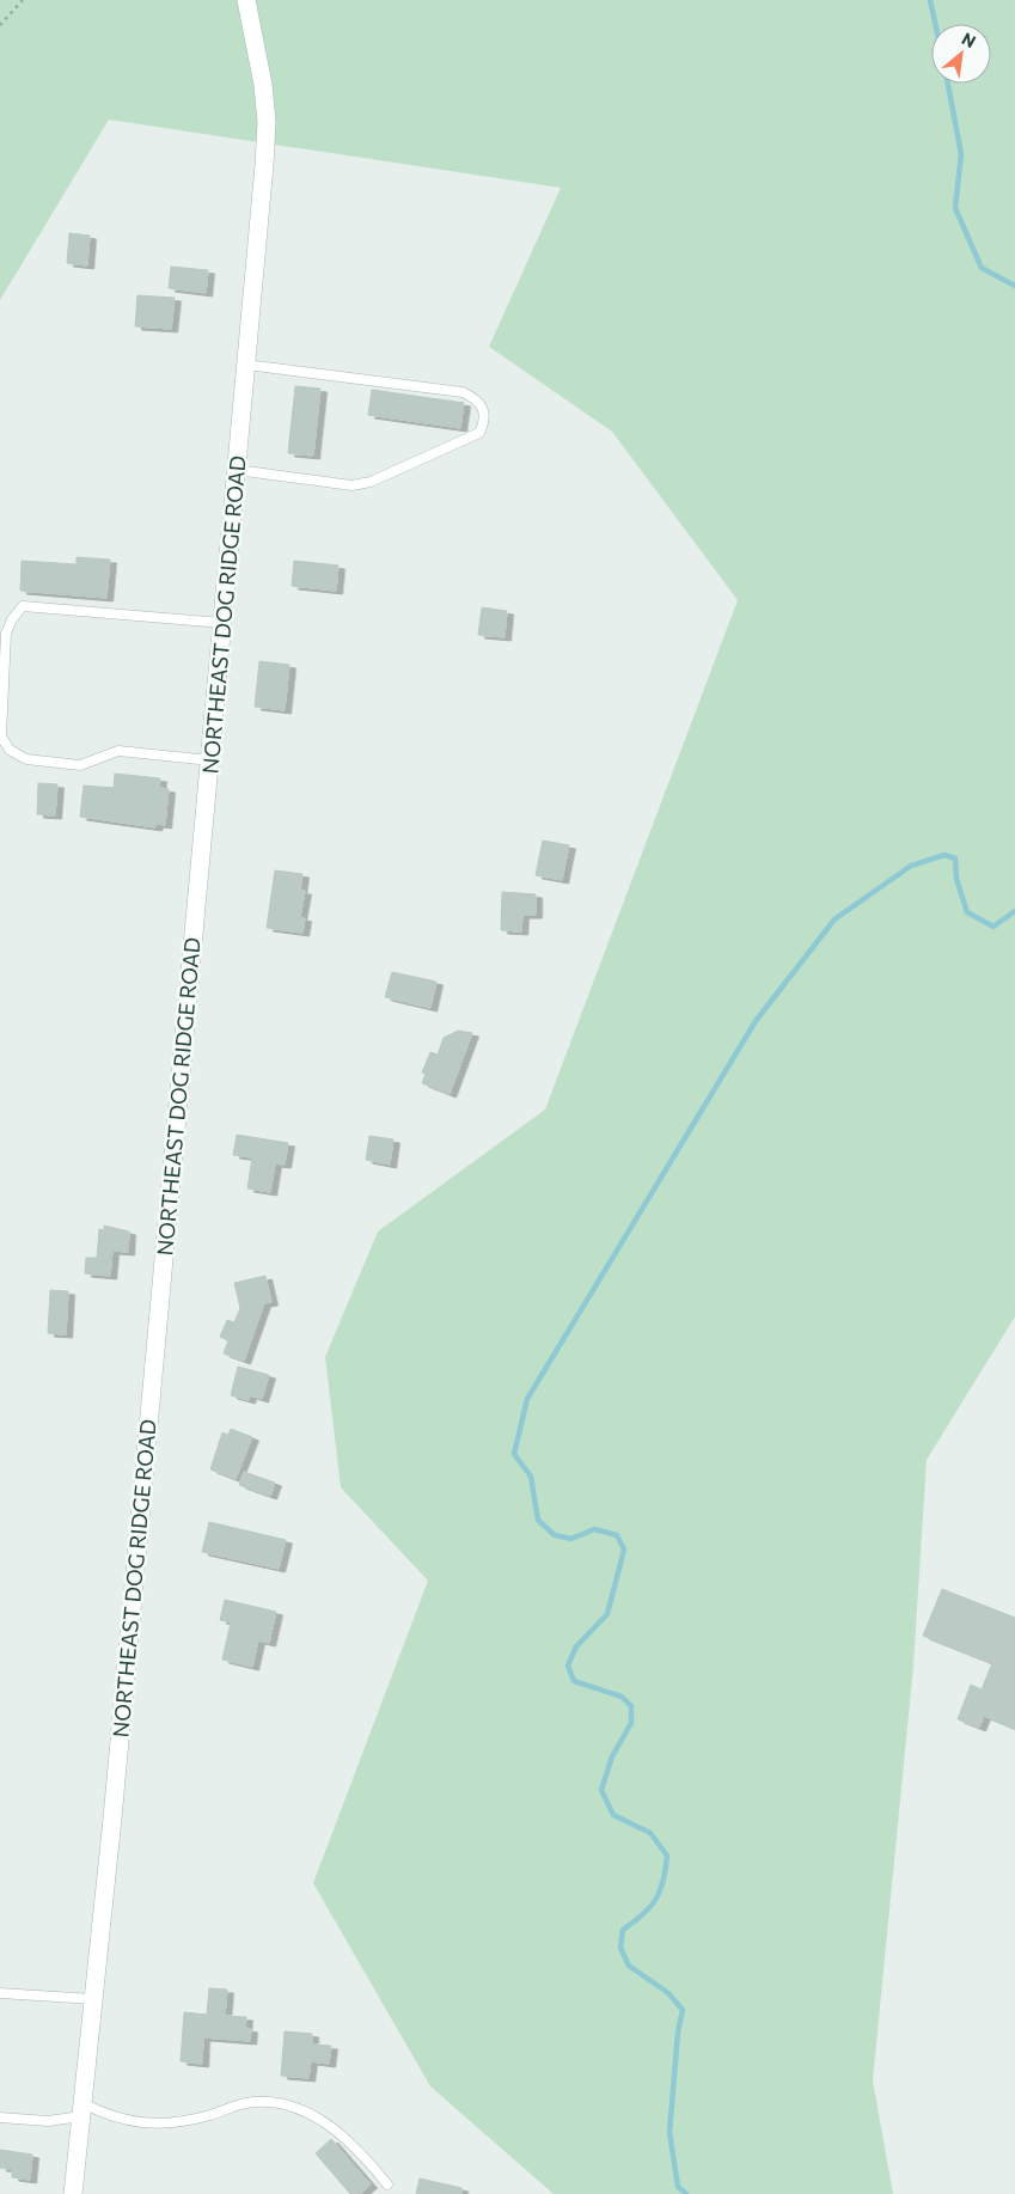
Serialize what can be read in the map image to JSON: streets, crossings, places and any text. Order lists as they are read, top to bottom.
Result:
{
  "streets": {
    "street": ["NORTHEAST DOG RIDGE ROAD"]
  },
  "north": "top right"
}
